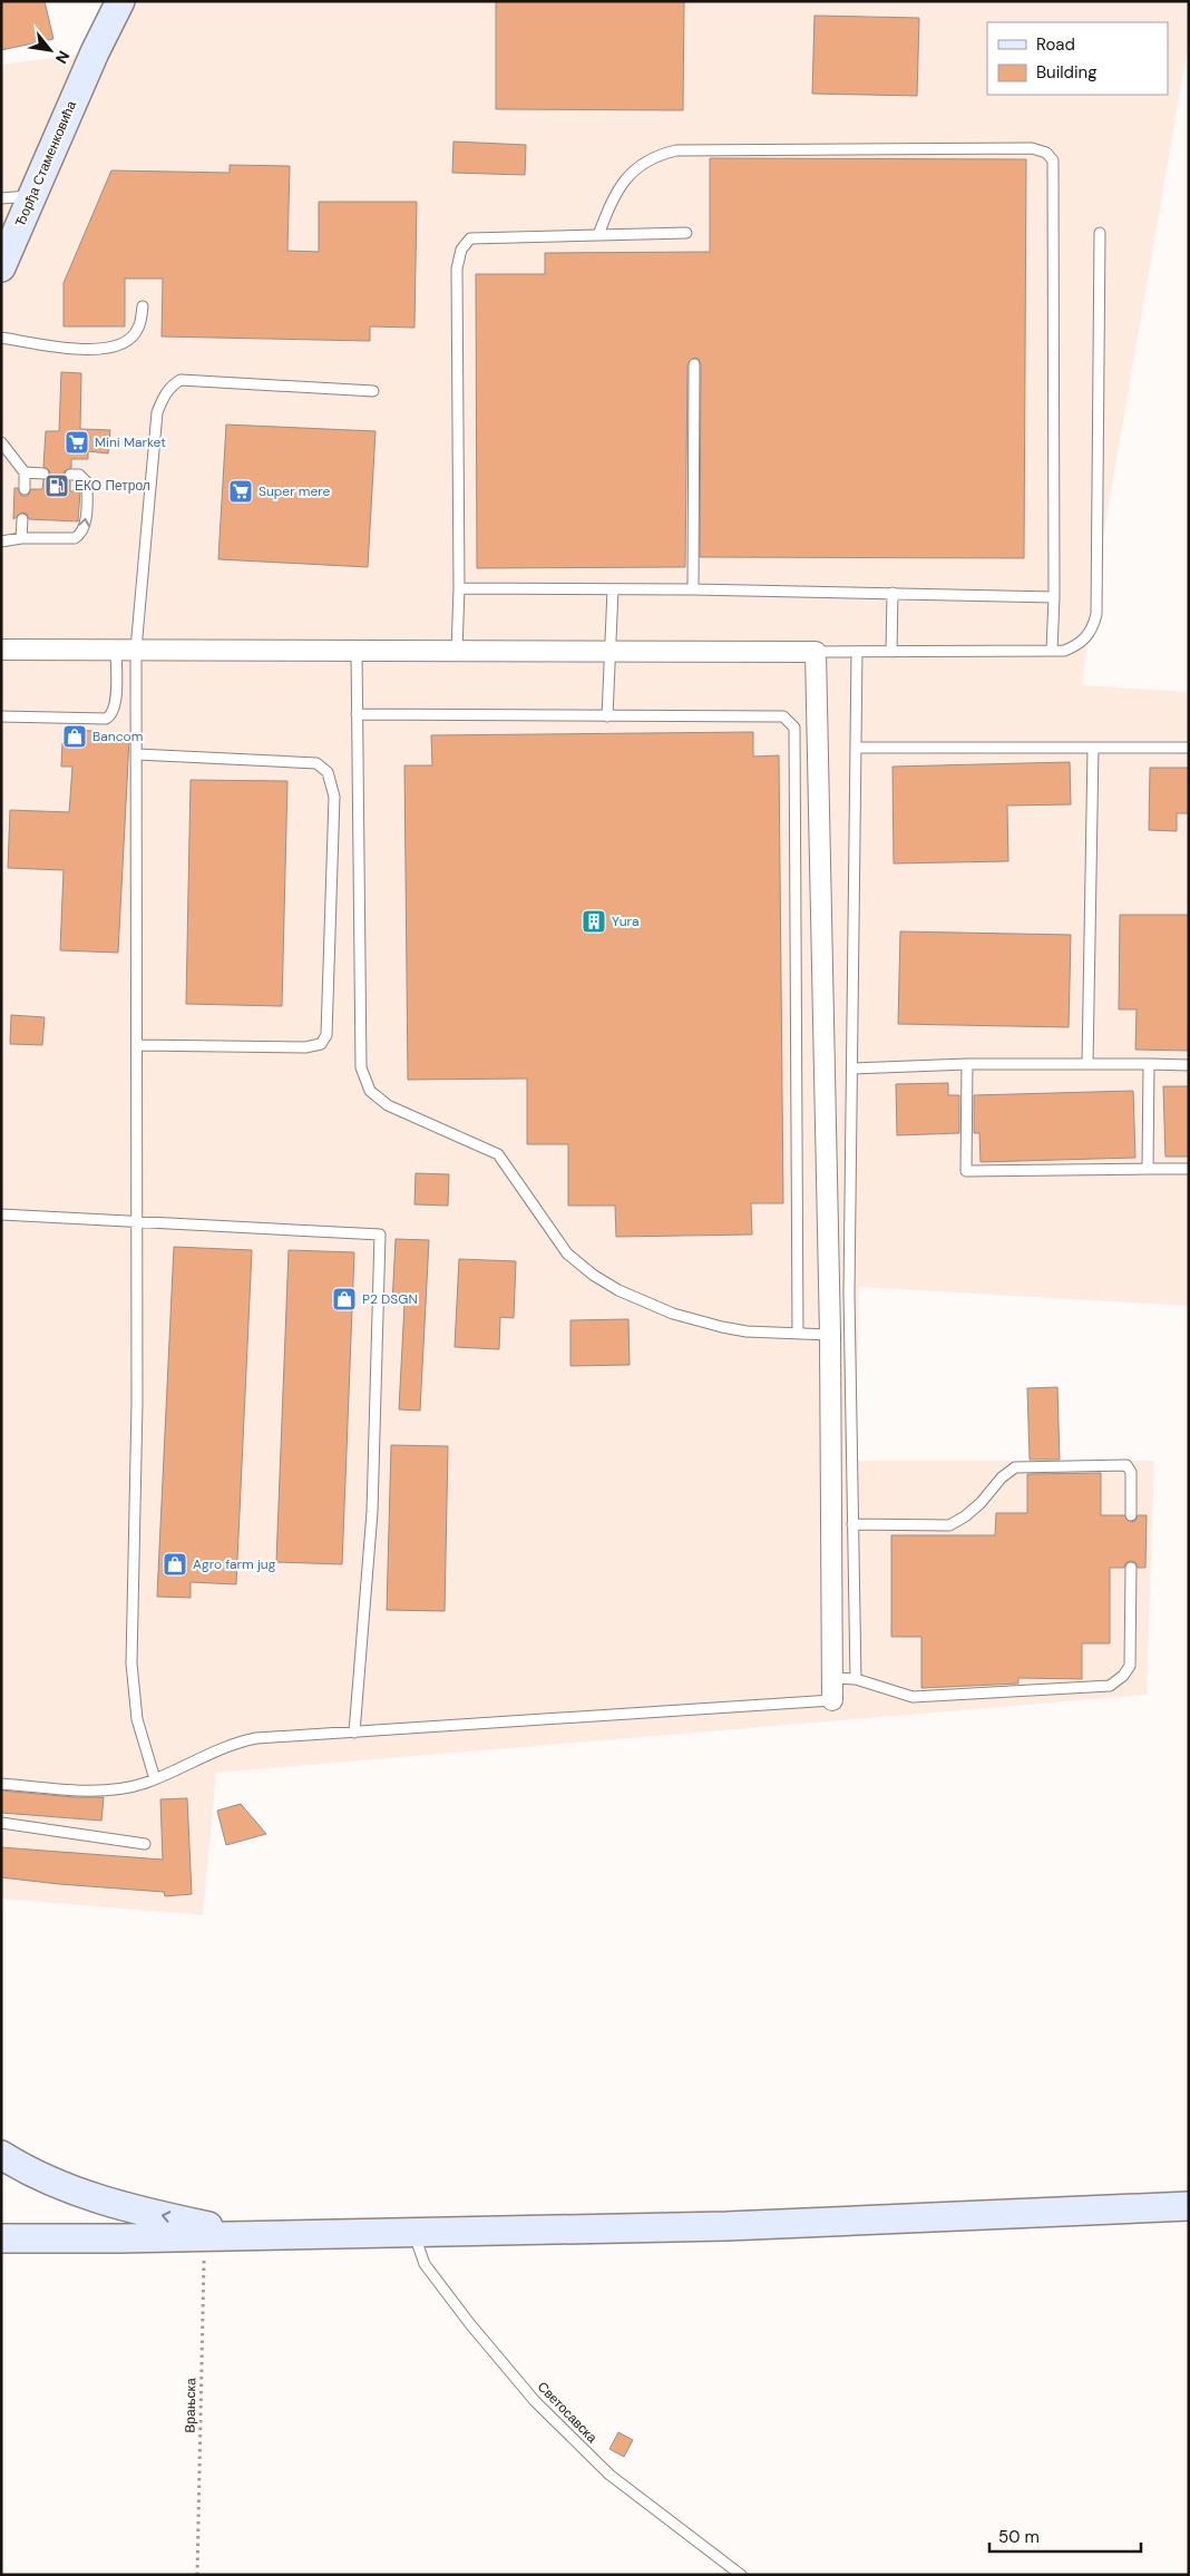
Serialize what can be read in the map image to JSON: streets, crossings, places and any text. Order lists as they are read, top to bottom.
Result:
{
  "streets": {
    "main road": ["Ђорђа Стаменковића"],
    "lane": ["Светосавска"],
    "path": ["Врањска"]
  },
  "places": {
    "supermarket": ["Mini Market", "Super mere"],
    "fuel station": ["ЕКО Петрол"],
    "shop": ["Bancom", "P2 DSGN", "Agro farm jug"],
    "building": ["Yura"]
  },
  "legend": ["Road", "Building"],
  "scale_bar": "50 m",
  "north": "bottom right"
}
